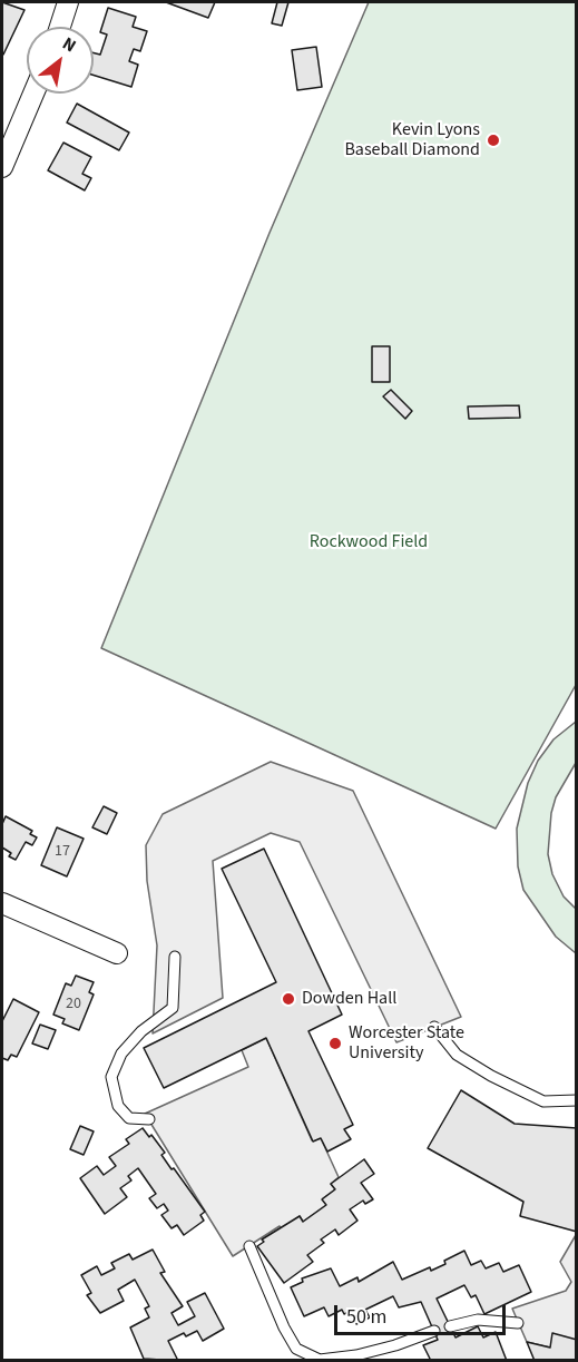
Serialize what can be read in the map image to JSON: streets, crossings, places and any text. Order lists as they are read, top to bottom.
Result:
{
  "parks": ["Rockwood Field"],
  "places": ["Kevin Lyons Baseball Diamond", "Dowden Hall", "Worcester State University"],
  "house_numbers": ["17", "20"],
  "scale_bar": "50 m",
  "north": "top right"
}
